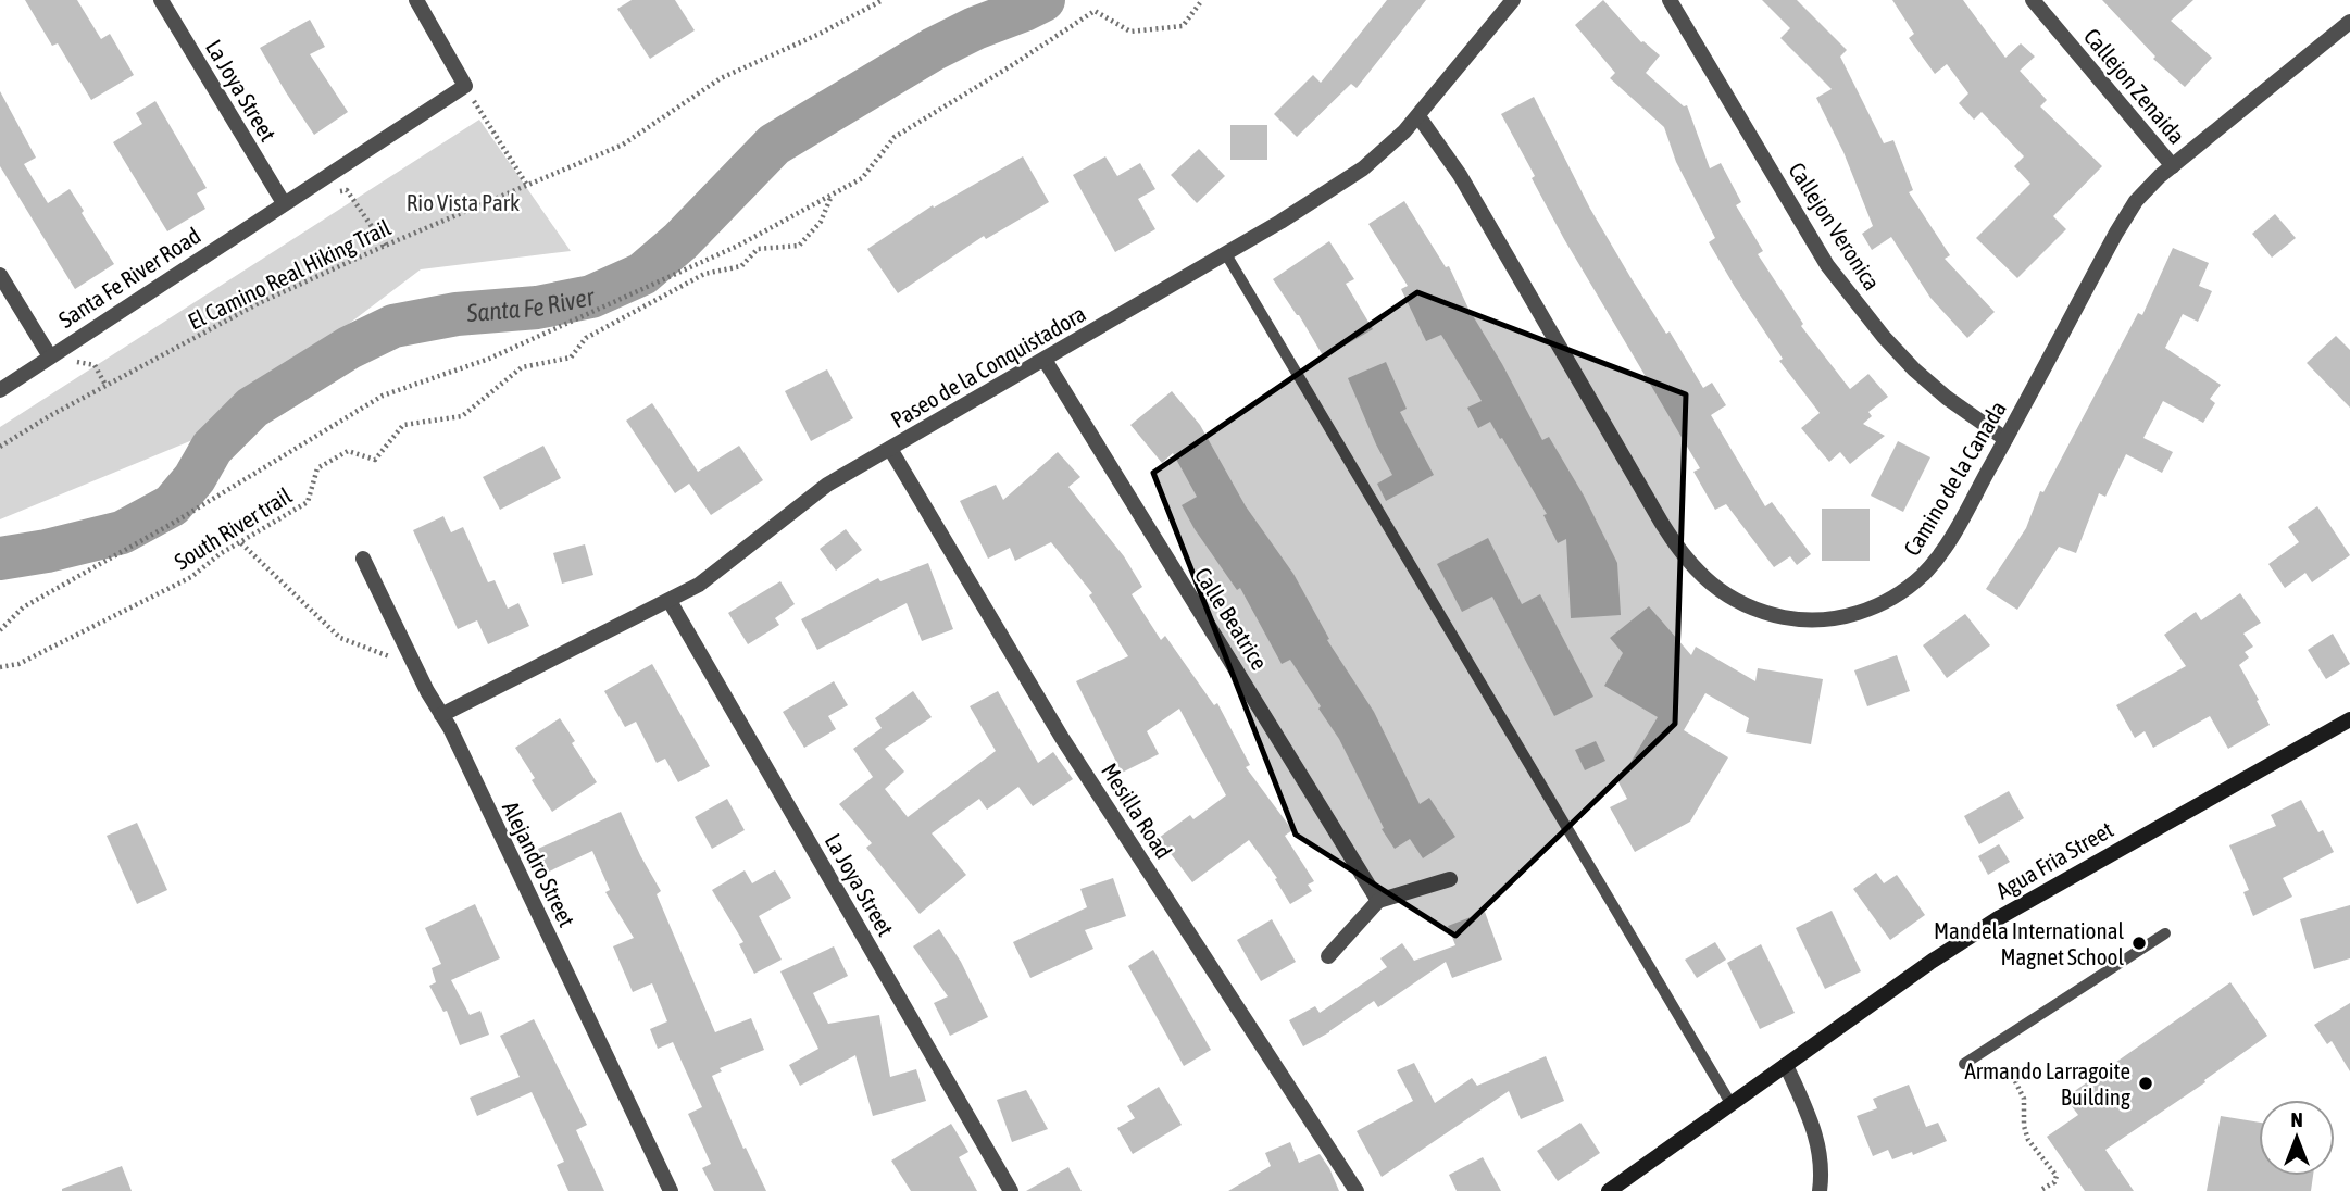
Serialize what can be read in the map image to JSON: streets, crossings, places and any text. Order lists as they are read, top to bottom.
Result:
{
  "streets": {
    "street": [
      "Callejon Zenaida",
      "La Joya Street",
      "Callejon Veronica",
      "Santa Fe River Road",
      "Paseo de la Conquistadora",
      "Camino de la Canada",
      "Calle Beatrice",
      "Mesilla Road",
      "Agua Fria Street",
      "Alejandro Street"
    ],
    "path": ["El Camino Real Hiking Trail", "South River trail"]
  },
  "crossings": [
    ["Callejon Zenaida", "Camino de la Canada"],
    ["La Joya Street", "Santa Fe River Road"],
    ["La Joya Street", "Paseo de la Conquistadora"],
    ["Callejon Veronica", "Camino de la Canada"],
    ["Paseo de la Conquistadora", "Camino de la Canada"],
    ["Paseo de la Conquistadora", "Calle Beatrice"],
    ["Paseo de la Conquistadora", "Mesilla Road"],
    ["Paseo de la Conquistadora", "Alejandro Street"]
  ],
  "water": ["Santa Fe River"],
  "parks": ["Rio Vista Park"],
  "places": ["Mandela International Magnet School", "Armando Larragoite Building"],
  "north": "top"
}
